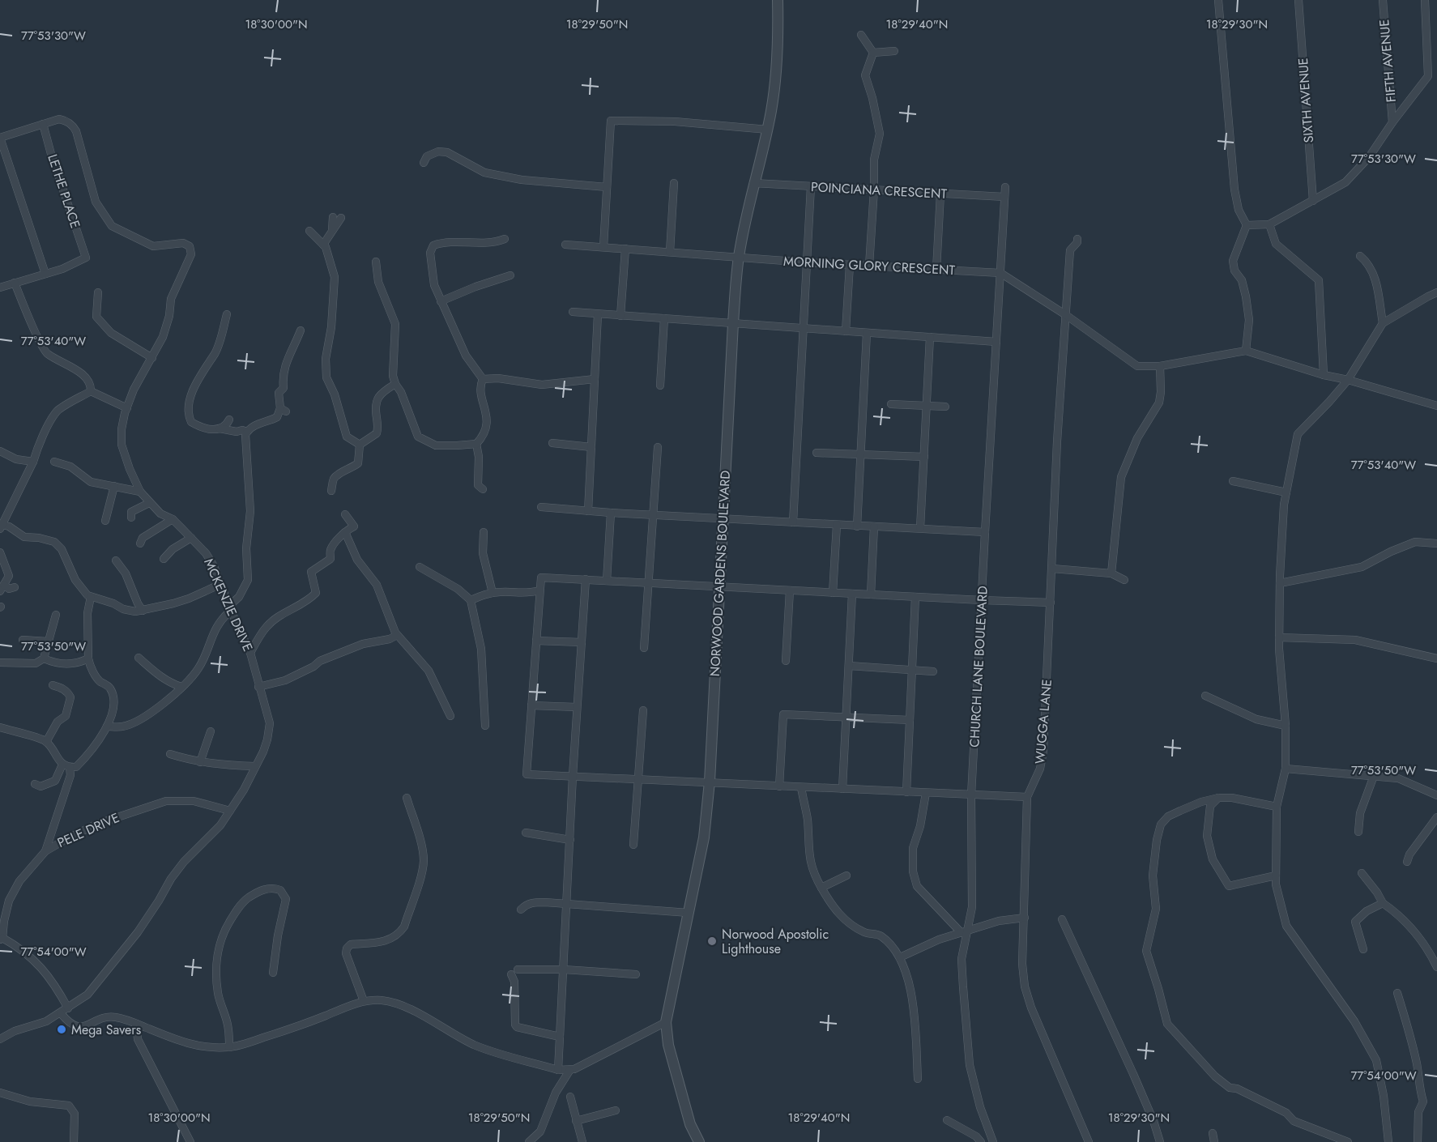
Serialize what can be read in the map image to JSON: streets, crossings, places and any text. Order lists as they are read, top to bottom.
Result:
{
  "streets": {
    "street": [
      "FIFTH AVENUE",
      "SIXTH AVENUE",
      "POINCIANA CRESCENT",
      "LETHE PLACE",
      "MORNING GLORY CRESCENT",
      "NORWOOD GARDENS BOULEVARD",
      "MCKENZIE DRIVE",
      "CHURCH LANE BOULEVARD",
      "WUGGA LANE",
      "PELE DRIVE"
    ]
  },
  "crossings": [
    ["POINCIANA CRESCENT", "NORWOOD GARDENS BOULEVARD"],
    ["POINCIANA CRESCENT", "CHURCH LANE BOULEVARD"],
    ["LETHE PLACE", "MCKENZIE DRIVE"],
    ["MORNING GLORY CRESCENT", "NORWOOD GARDENS BOULEVARD"],
    ["MORNING GLORY CRESCENT", "CHURCH LANE BOULEVARD"],
    ["MCKENZIE DRIVE", "PELE DRIVE"]
  ],
  "places": ["Norwood Apostolic Lighthouse", "Mega Savers"],
  "coordinates": [
    "18°30'00\"N",
    "18°29'50\"N",
    "18°29'40\"N",
    "18°29'30\"N",
    "77°53'30\"W",
    "77°53'40\"W",
    "77°53'50\"W",
    "77°54'00\"W"
  ]
}
